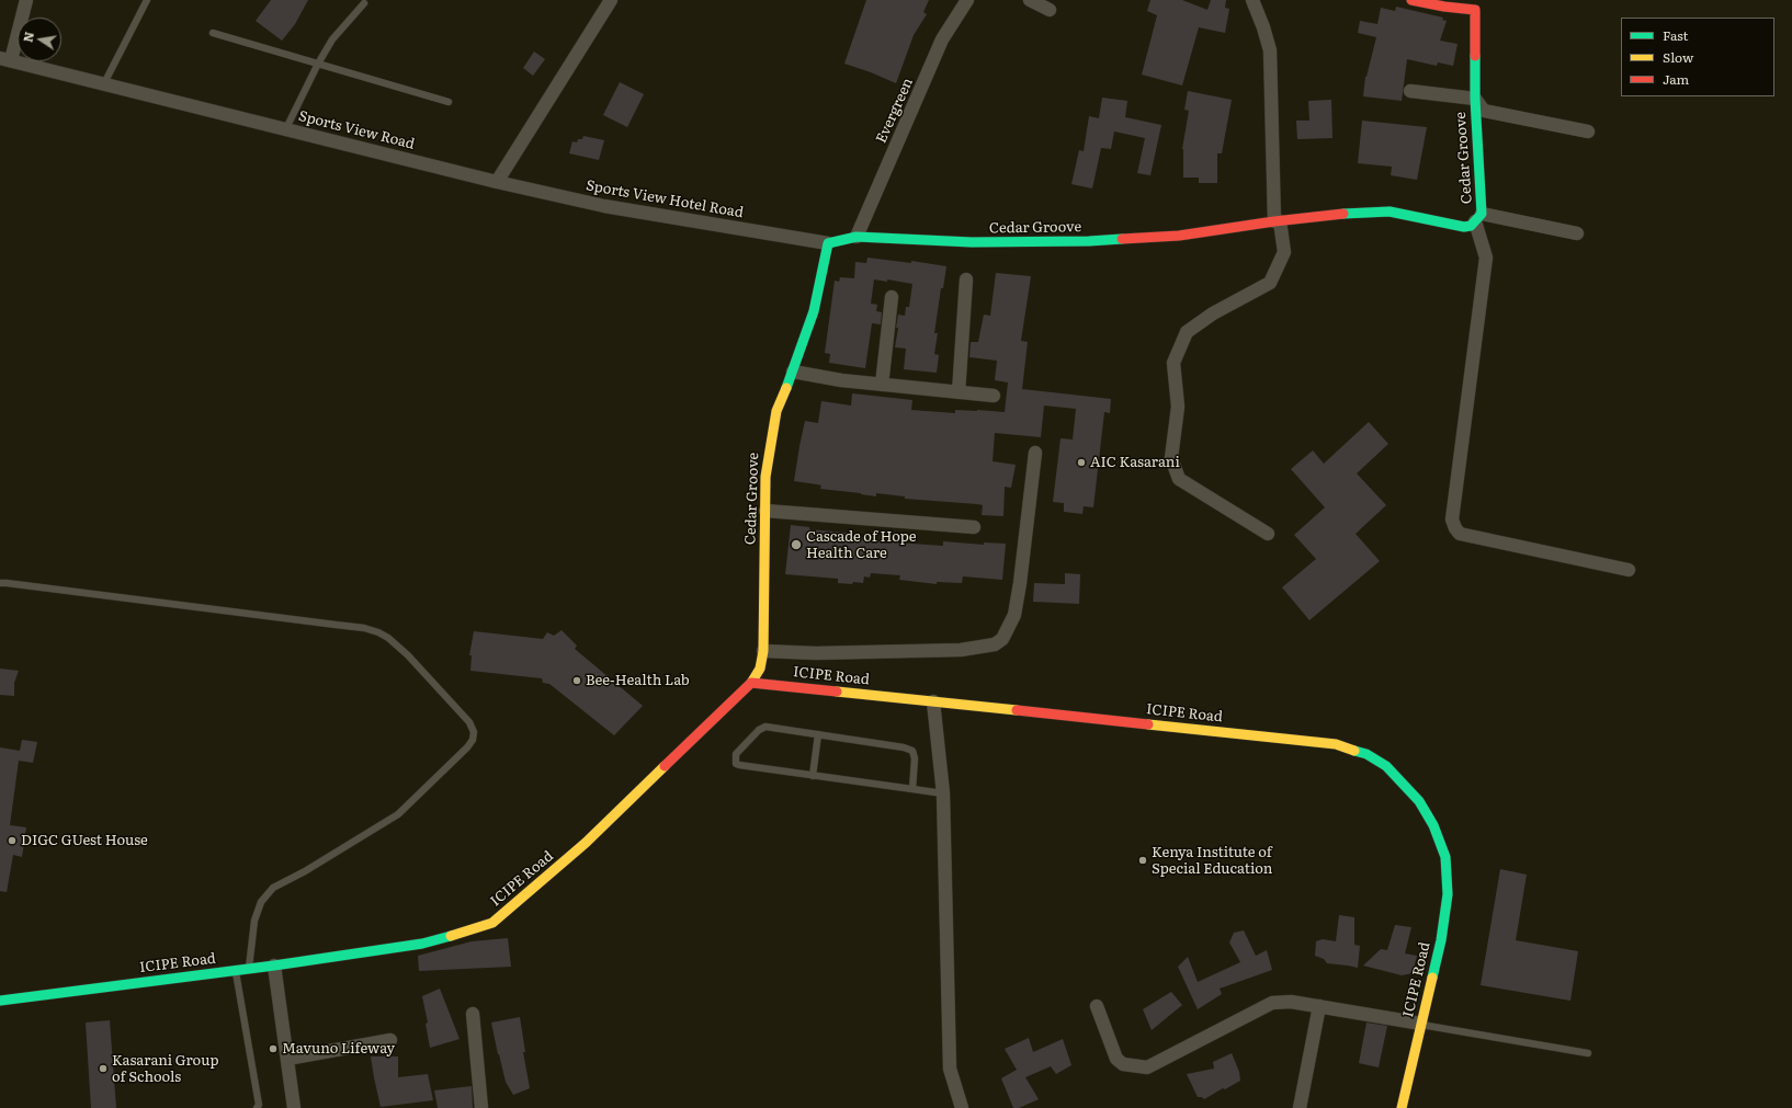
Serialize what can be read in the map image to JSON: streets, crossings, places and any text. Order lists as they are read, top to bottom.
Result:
{
  "streets": {
    "street": [
      "Evergreen",
      "Sports View Road",
      "Cedar Groove",
      "Sports View Hotel Road",
      "ICIPE Road"
    ]
  },
  "crossings": [
    ["Evergreen", "Cedar Groove"],
    ["Sports View Road", "Sports View Hotel Road"],
    ["Cedar Groove", "Sports View Hotel Road"],
    ["Cedar Groove", "ICIPE Road"]
  ],
  "places": [
    "AIC Kasarani",
    "Cascade of Hope Health Care",
    "Bee-Health Lab",
    "DIGC GUest House",
    "Kenya Institute of Special Education",
    "Mavuno Lifeway",
    "Kasarani Group of Schools"
  ],
  "legend": ["Fast", "Slow", "Jam"],
  "north": "left"
}
